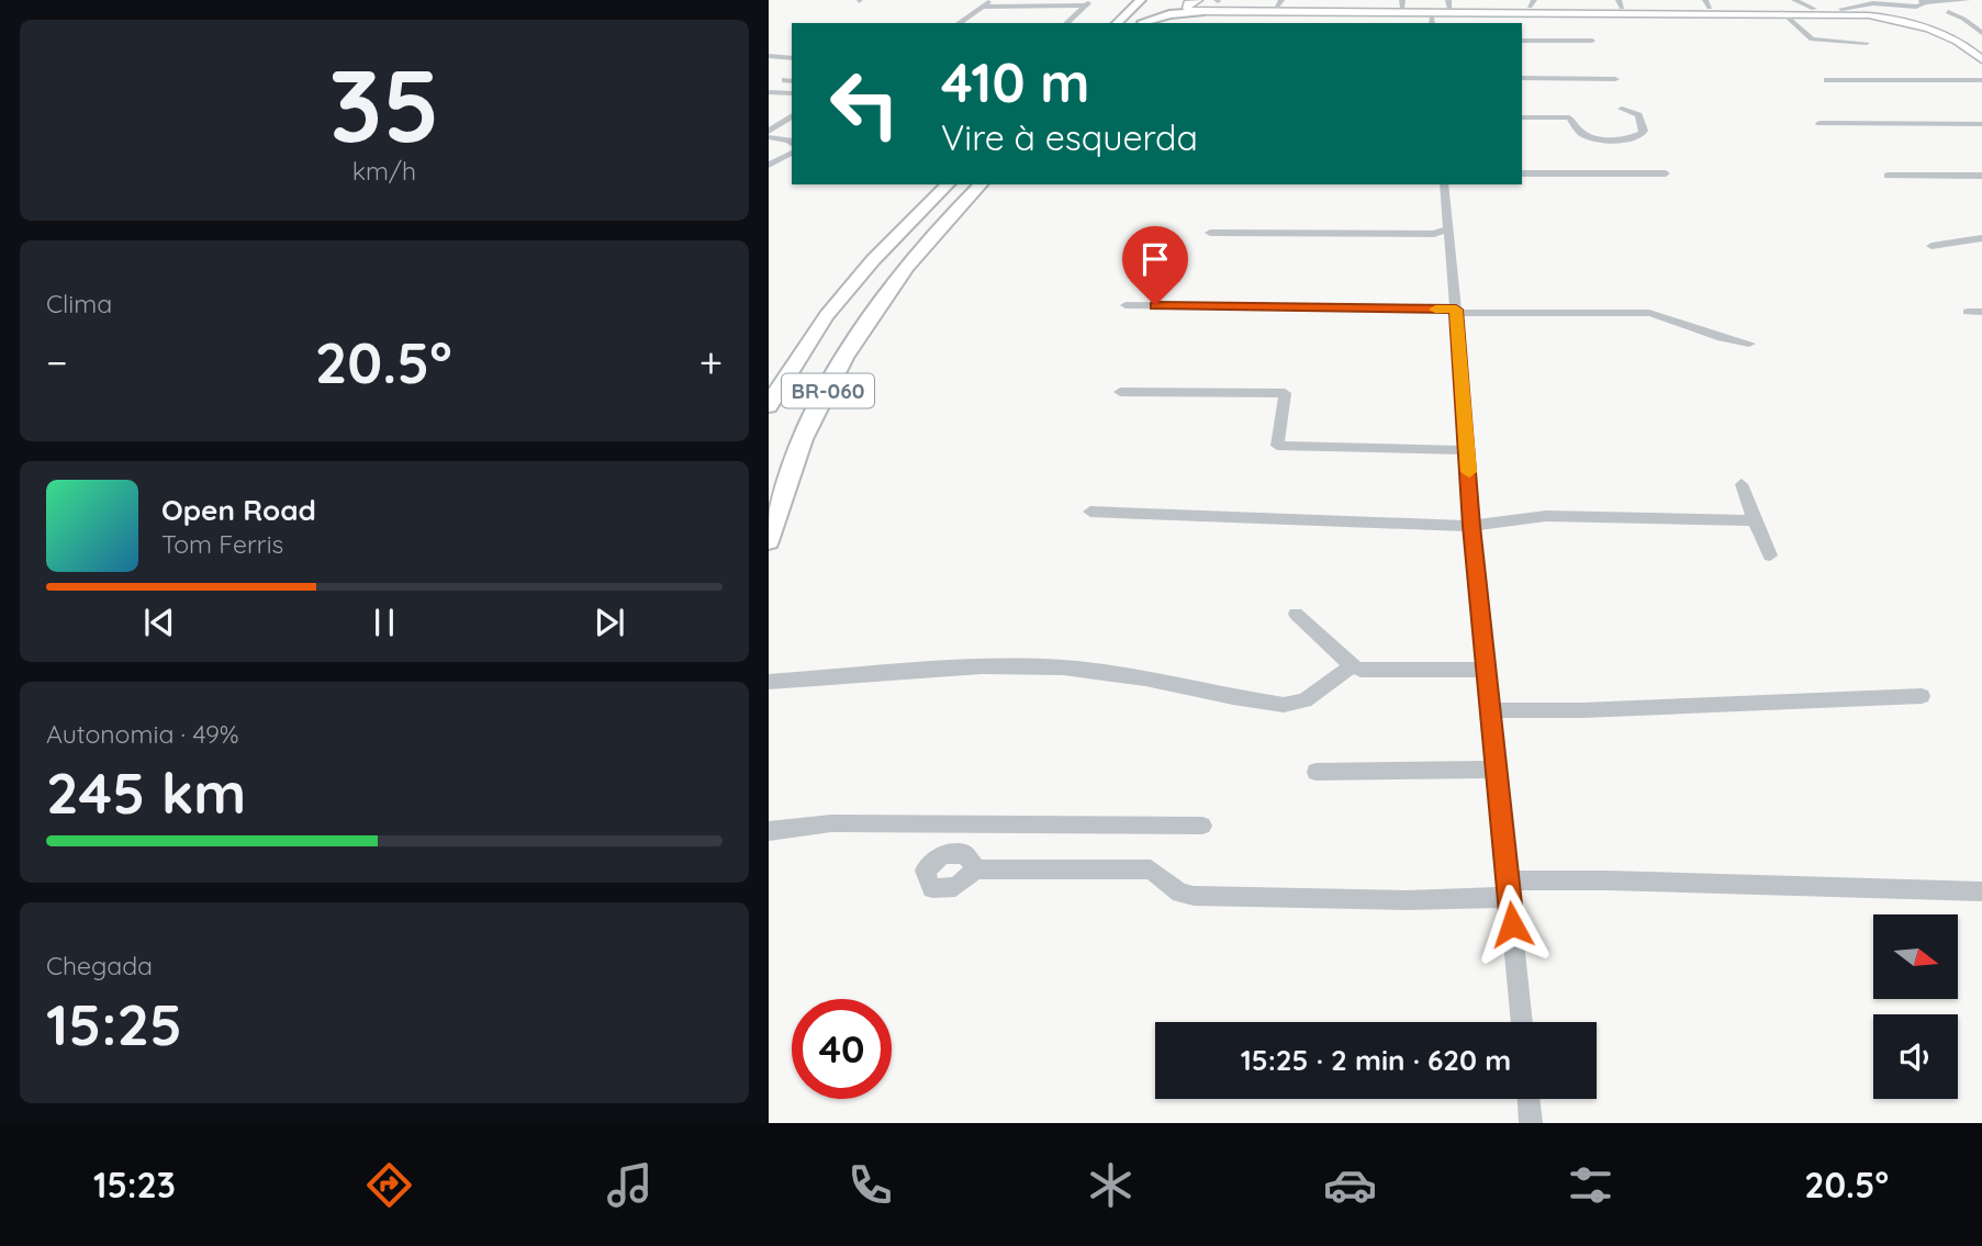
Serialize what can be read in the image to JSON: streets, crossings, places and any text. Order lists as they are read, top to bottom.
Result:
{
  "streets": {
    "highway": ["BR-060"]
  },
  "north": "right",
  "page": {
    "tile": [
      ["35", "km/h"],
      "Clima",
      ["Autonomia · 49%", "245 km"],
      ["Chegada", "15:25"]
    ],
    "turn": ["410 m", "Vire à esquerda"],
    "heat": ["−", "20.5°", "+"],
    "song": ["Open Road", "Tom Ferris"],
    "limit": "40",
    "trip": "15:25 · 2 min · 620 m",
    "tabs": ["15:23", "20.5°"]
  }
}
